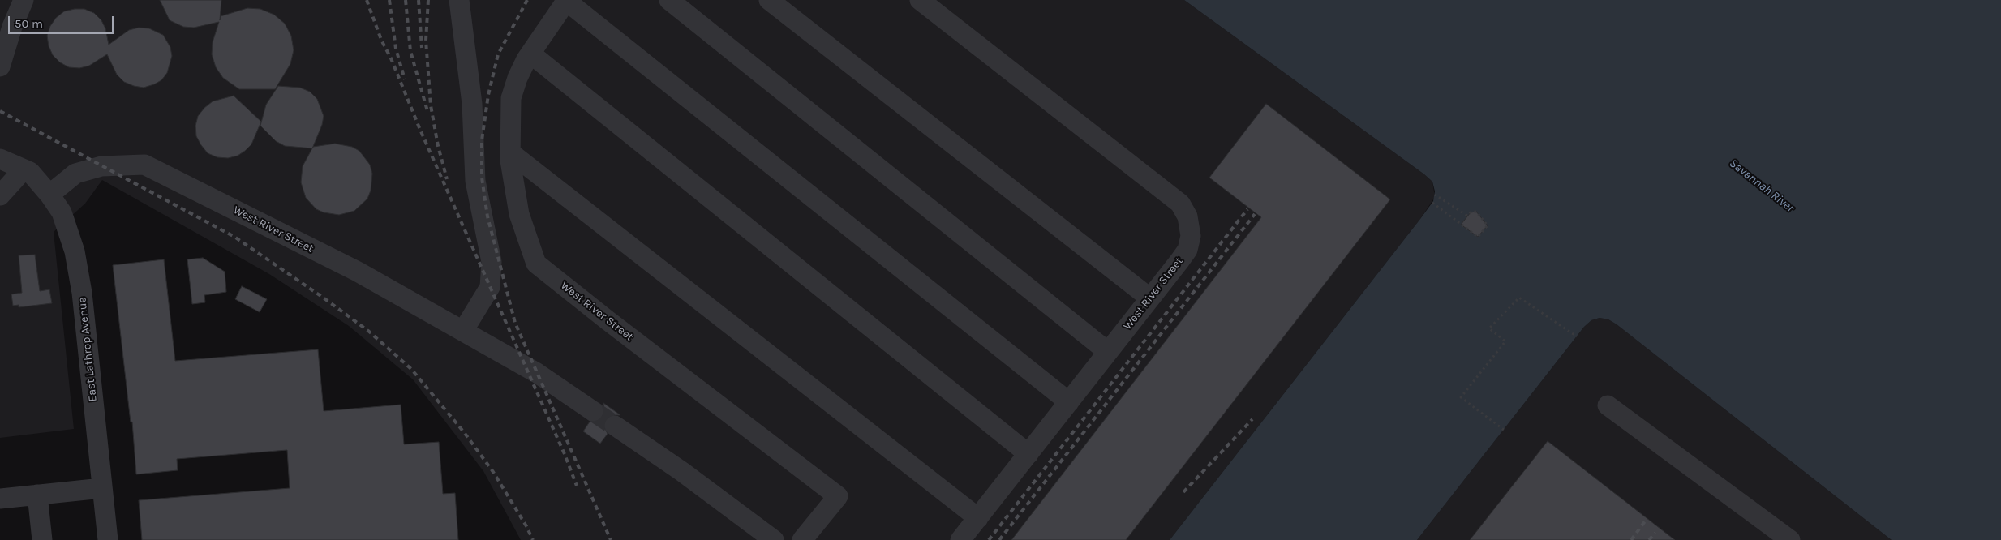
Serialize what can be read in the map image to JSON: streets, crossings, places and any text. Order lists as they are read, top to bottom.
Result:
{
  "streets": {
    "street": ["West River Street", "East Lathrop Avenue"]
  },
  "crossings": [
    ["West River Street", "East Lathrop Avenue"]
  ],
  "water": ["Savannah River"],
  "scale_bar": "50 m"
}
